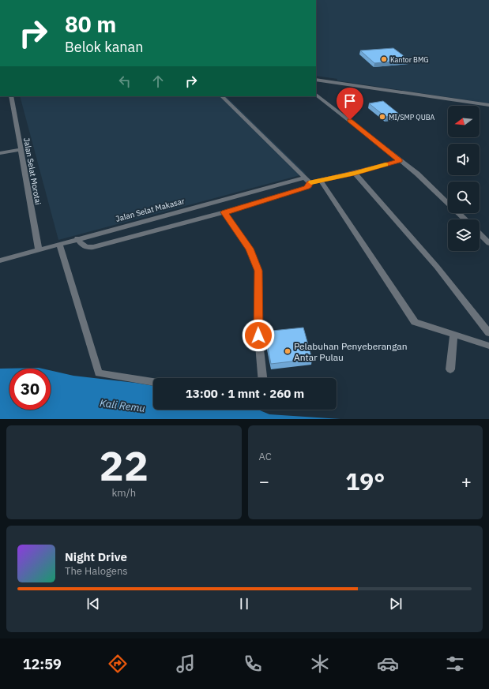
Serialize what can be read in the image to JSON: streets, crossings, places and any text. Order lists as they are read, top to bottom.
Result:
{
  "streets": {
    "street": ["Jalan Selat Morotai", "Jalan Selat Makasar"]
  },
  "crossings": [
    ["Jalan Selat Morotai", "Jalan Selat Makasar"]
  ],
  "water": ["Kali Remu"],
  "places": ["Kantor BMG", "MI/SMP QUBA", "Pelabuhan Penyeberangan Antar Pulau"],
  "north": "left",
  "page": {
    "turn": ["80 m", "Belok kanan"],
    "limit": "30",
    "trip": "13:00 · 1 mnt · 260 m",
    "tile": [
      ["22", "km/h"],
      "AC"
    ],
    "heat": ["−", "19°", "+"],
    "song": ["Night Drive", "The Halogens"],
    "tabs": "12:59"
  }
}
